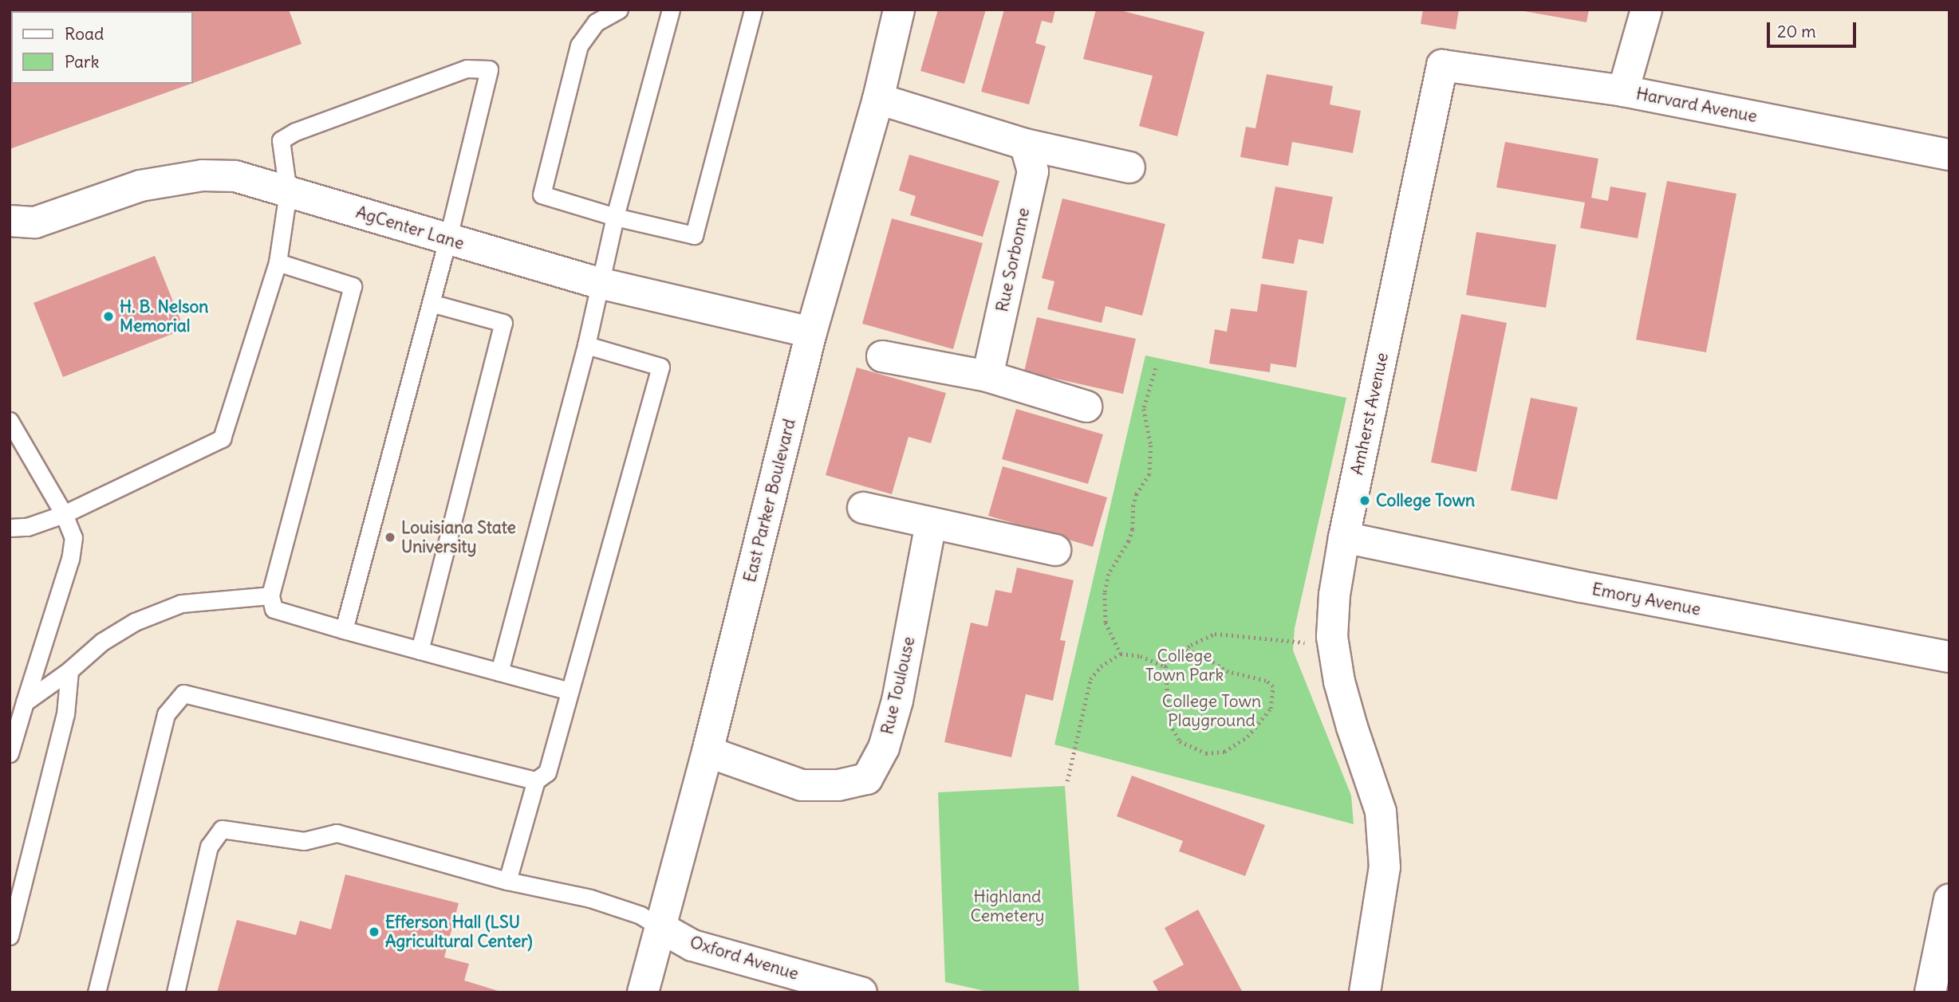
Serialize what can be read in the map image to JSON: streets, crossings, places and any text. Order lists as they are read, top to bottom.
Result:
{
  "streets": {
    "street": [
      "Harvard Avenue",
      "AgCenter Lane",
      "Rue Sorbonne",
      "Amherst Avenue",
      "East Parker Boulevard",
      "Emory Avenue",
      "Rue Toulouse",
      "Oxford Avenue"
    ]
  },
  "crossings": [
    ["Harvard Avenue", "Amherst Avenue"],
    ["AgCenter Lane", "East Parker Boulevard"],
    ["Amherst Avenue", "Emory Avenue"],
    ["East Parker Boulevard", "Rue Toulouse"],
    ["East Parker Boulevard", "Oxford Avenue"]
  ],
  "parks": ["College Town Park", "College Town Playground", "Highland Cemetery"],
  "places": [
    "H. B. Nelson Memorial",
    "College Town",
    "Louisiana State University",
    "Efferson Hall (LSU Agricultural Center)"
  ],
  "legend": ["Road", "Park"],
  "scale_bar": "20 m"
}
